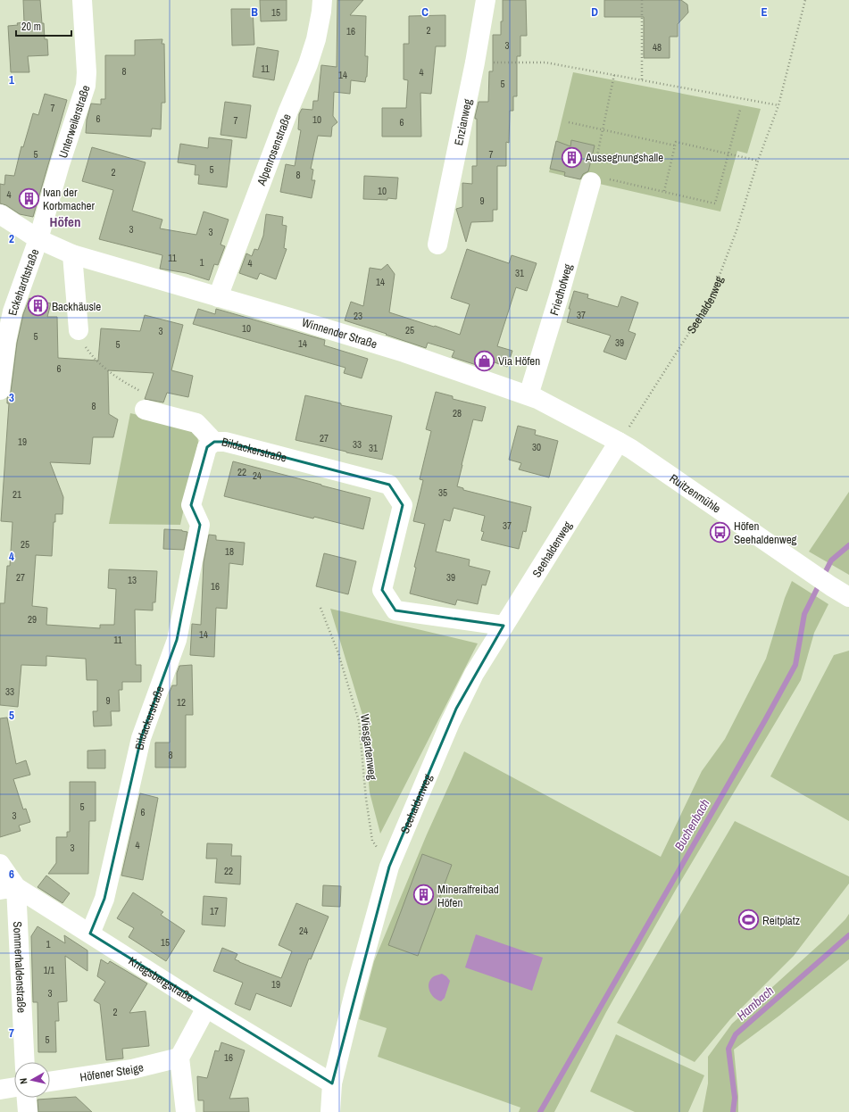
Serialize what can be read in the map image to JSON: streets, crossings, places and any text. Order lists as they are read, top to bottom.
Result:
{
  "streets": {
    "street": [
      "Unterweilerstraße",
      "Enzianweg",
      "Alpenrosenstraße",
      "Eckehardtstraße",
      "Friedhofweg",
      "Seehaldenweg",
      "Winnender Straße",
      "Bildackerstraße",
      "Ruitzenmühle",
      "Sommerhaldenstraße",
      "Kriegsbergstraße",
      "Höfener Steige"
    ],
    "path": ["Wiesgartenweg"]
  },
  "crossings": [
    ["Unterweilerstraße", "Eckehardtstraße"],
    ["Unterweilerstraße", "Winnender Straße"],
    ["Alpenrosenstraße", "Winnender Straße"],
    ["Eckehardtstraße", "Winnender Straße"],
    ["Friedhofweg", "Winnender Straße"],
    ["Seehaldenweg", "Winnender Straße"],
    ["Seehaldenweg", "Bildackerstraße"],
    ["Seehaldenweg", "Ruitzenmühle"],
    ["Seehaldenweg", "Wiesgartenweg"],
    ["Seehaldenweg", "Kriegsbergstraße"],
    ["Winnender Straße", "Ruitzenmühle"],
    ["Bildackerstraße", "Kriegsbergstraße"],
    ["Sommerhaldenstraße", "Kriegsbergstraße"]
  ],
  "districts": ["Höfen"],
  "water": ["Buchenbach", "Hambach"],
  "places": {
    "building": [
      "Aussegnungshalle",
      "Ivan der Korbmacher",
      "Backhäusle",
      "Mineralfreibad Höfen"
    ],
    "shop": ["Via Höfen"],
    "bus stop": ["Höfen Seehaldenweg"],
    "sports": ["Reitplatz"]
  },
  "house_numbers": [
    "15",
    "2",
    "16",
    "3",
    "48",
    "11",
    "8",
    "4",
    "14",
    "5",
    "7",
    "6",
    "10",
    "7",
    "6",
    "5",
    "7",
    "5",
    "2",
    "8",
    "10",
    "4",
    "9",
    "3",
    "3",
    "11",
    "1",
    "4",
    "31",
    "14",
    "37",
    "23",
    "10",
    "25",
    "3",
    "5",
    "39",
    "14",
    "5",
    "6",
    "8",
    "28",
    "27",
    "19",
    "33",
    "30",
    "31",
    "22",
    "24",
    "35",
    "21",
    "37",
    "25",
    "18",
    "27",
    "39",
    "13",
    "16",
    "29",
    "14",
    "11",
    "33",
    "9",
    "12",
    "8",
    "5",
    "6",
    "3",
    "4",
    "3",
    "22",
    "17",
    "24",
    "15",
    "1",
    "1/1",
    "19",
    "3",
    "2",
    "5",
    "16"
  ],
  "scale_bar": "20 m",
  "north": "left",
  "grid": {
    "columns": [
      "B",
      "C",
      "D",
      "E"
    ],
    "rows": [
      "1",
      "2",
      "3",
      "4",
      "5",
      "6",
      "7"
    ]
  }
}
